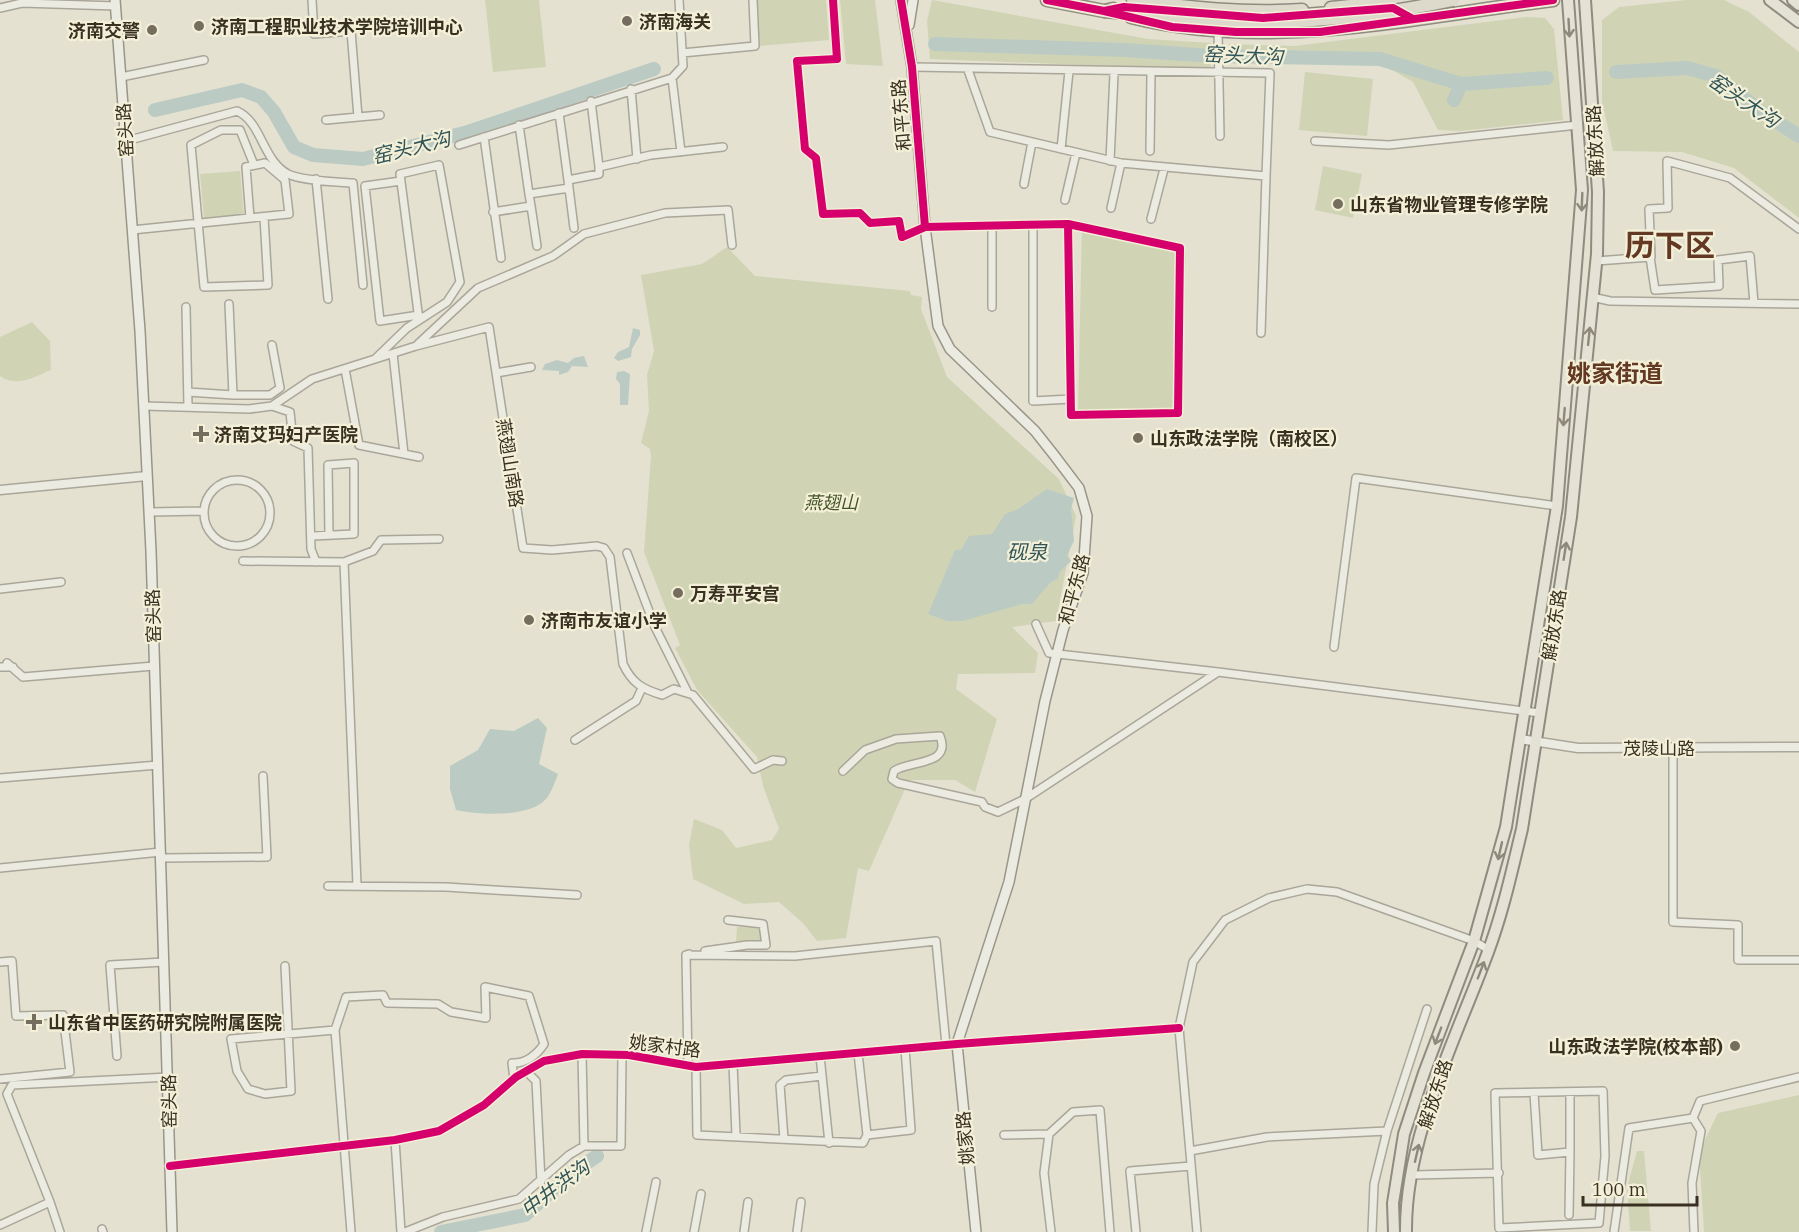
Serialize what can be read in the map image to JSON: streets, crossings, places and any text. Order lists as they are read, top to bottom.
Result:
{
  "streets": {
    "main road": [
      "和平东路",
      "窑头路",
      "解放东路",
      "姚家路"
    ],
    "street": ["燕翅山南路", "茂陵山路", "姚家村路"]
  },
  "crossings": [
    ["和平东路", "姚家村路"],
    ["和平东路", "姚家路"],
    ["窑头路", "燕翅山南路"],
    ["窑头路", "姚家村路"],
    ["解放东路", "茂陵山路"],
    ["姚家村路", "姚家路"]
  ],
  "districts": ["历下区", "姚家街道"],
  "water": ["窑头大沟", "砚泉", "中井洪沟"],
  "parks": ["燕翅山"],
  "places": {
    "other": [
      "济南海关",
      "济南工程职业技术学院培训中心",
      "济南交警",
      "山东省物业管理专修学院",
      "山东政法学院（南校区）",
      "万寿平安宫",
      "济南市友谊小学",
      "山东政法学院(校本部)"
    ],
    "health": ["济南艾玛妇产医院", "山东省中医药研究院附属医院"]
  },
  "scale_bar": "100 m"
}
